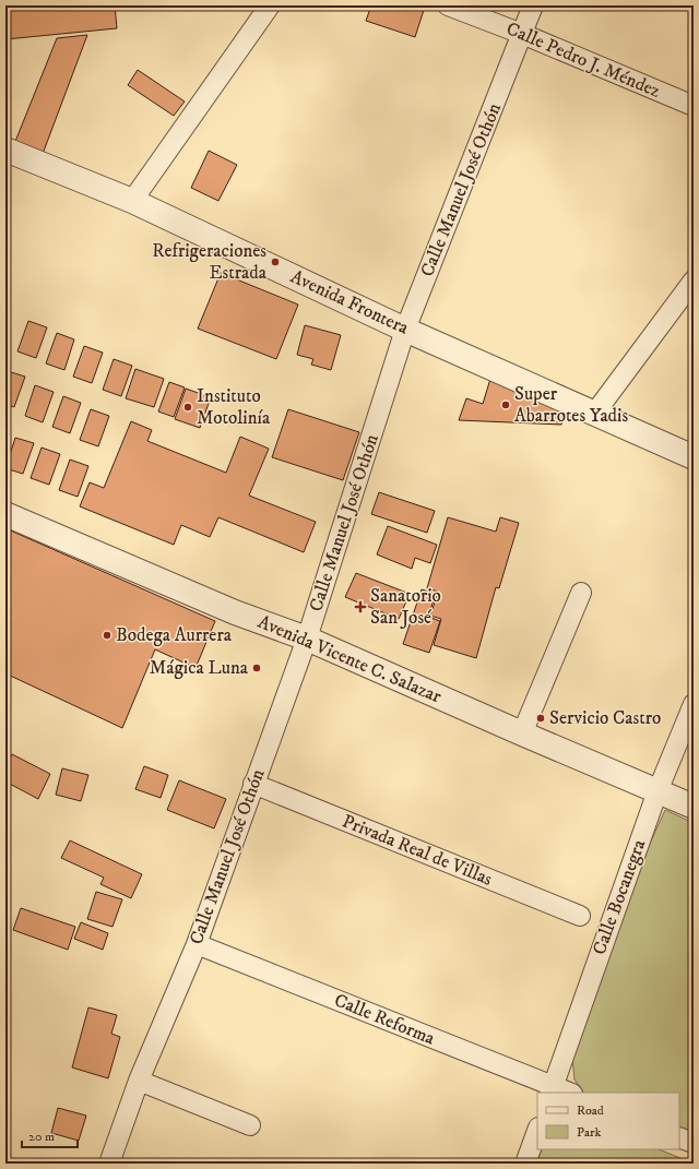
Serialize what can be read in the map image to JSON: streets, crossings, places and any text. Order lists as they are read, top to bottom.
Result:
{
  "streets": {
    "street": [
      "Calle Pedro J. Méndez",
      "Calle Manuel José Othón",
      "Avenida Frontera",
      "Avenida Vicente C. Salazar",
      "Privada Real de Villas",
      "Calle Bocanegra",
      "Calle Reforma"
    ]
  },
  "crossings": [
    ["Calle Pedro J. Méndez", "Calle Manuel José Othón"],
    ["Calle Manuel José Othón", "Avenida Frontera"],
    ["Calle Manuel José Othón", "Avenida Vicente C. Salazar"],
    ["Calle Manuel José Othón", "Privada Real de Villas"],
    ["Calle Manuel José Othón", "Calle Reforma"],
    ["Avenida Vicente C. Salazar", "Calle Bocanegra"],
    ["Calle Bocanegra", "Calle Reforma"]
  ],
  "places": {
    "other": [
      "Refrigeraciones Estrada",
      "Super Abarrotes Yadis",
      "Instituto Motolinía",
      "Bodega Aurrera",
      "Mágica Luna",
      "Servicio Castro"
    ],
    "health": ["Sanatorio San José"]
  },
  "legend": ["Road", "Park"],
  "scale_bar": "20 m"
}
